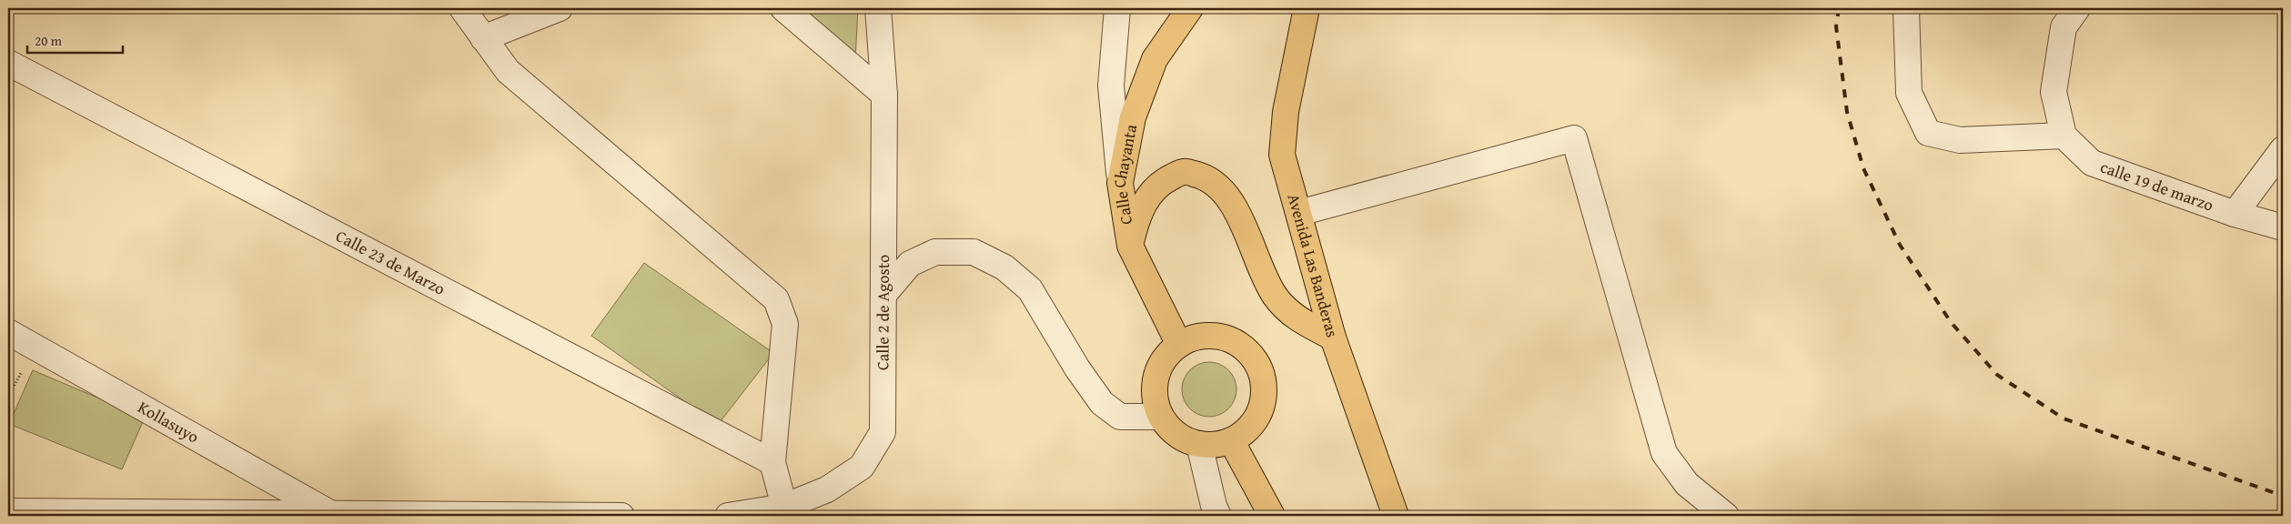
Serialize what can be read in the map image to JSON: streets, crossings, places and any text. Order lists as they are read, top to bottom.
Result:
{
  "streets": {
    "main road": ["Calle Chayanta", "Avenida Las Banderas"],
    "street": [
      "calle 19 de marzo",
      "Calle 23 de Marzo",
      "Calle 2 de Agosto",
      "Kollasuyo"
    ]
  },
  "scale_bar": "20 m"
}
